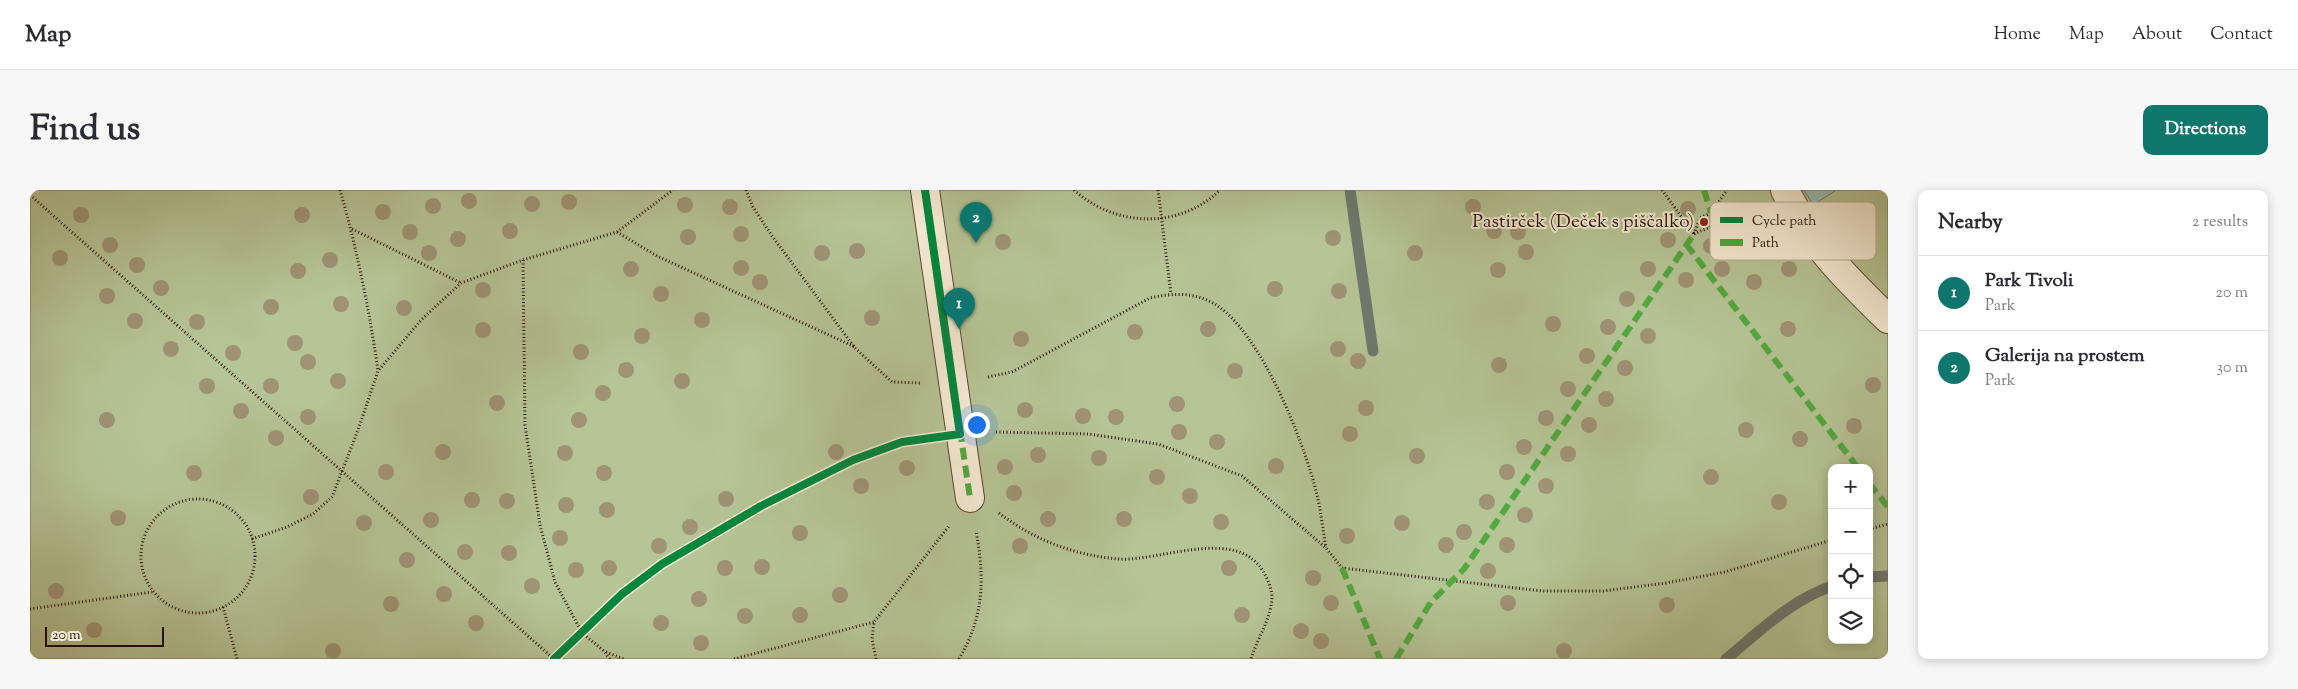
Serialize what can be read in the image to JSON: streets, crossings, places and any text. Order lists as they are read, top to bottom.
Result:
{
  "places": ["Pastirček (Deček s piščalko)"],
  "legend": ["Cycle path", "Path"],
  "scale_bar": "20 m",
  "page": {
    "header": "Map",
    "nav": [
      "Home",
      "Map",
      "About",
      "Contact"
    ],
    "title": "Find us",
    "buttons": "Directions",
    "heading": ["Nearby", "2 results"],
    "pins": ["2", "1"],
    "list": [
      {
        "mark": "1",
        "name": "Park Tivoli",
        "note": "Park",
        "value": "20 m"
      },
      {
        "mark": "2",
        "name": "Galerija na prostem",
        "note": "Park",
        "value": "30 m"
      }
    ],
    "map_buttons": ["+", "−"],
    "scale": "20 m"
  }
}
